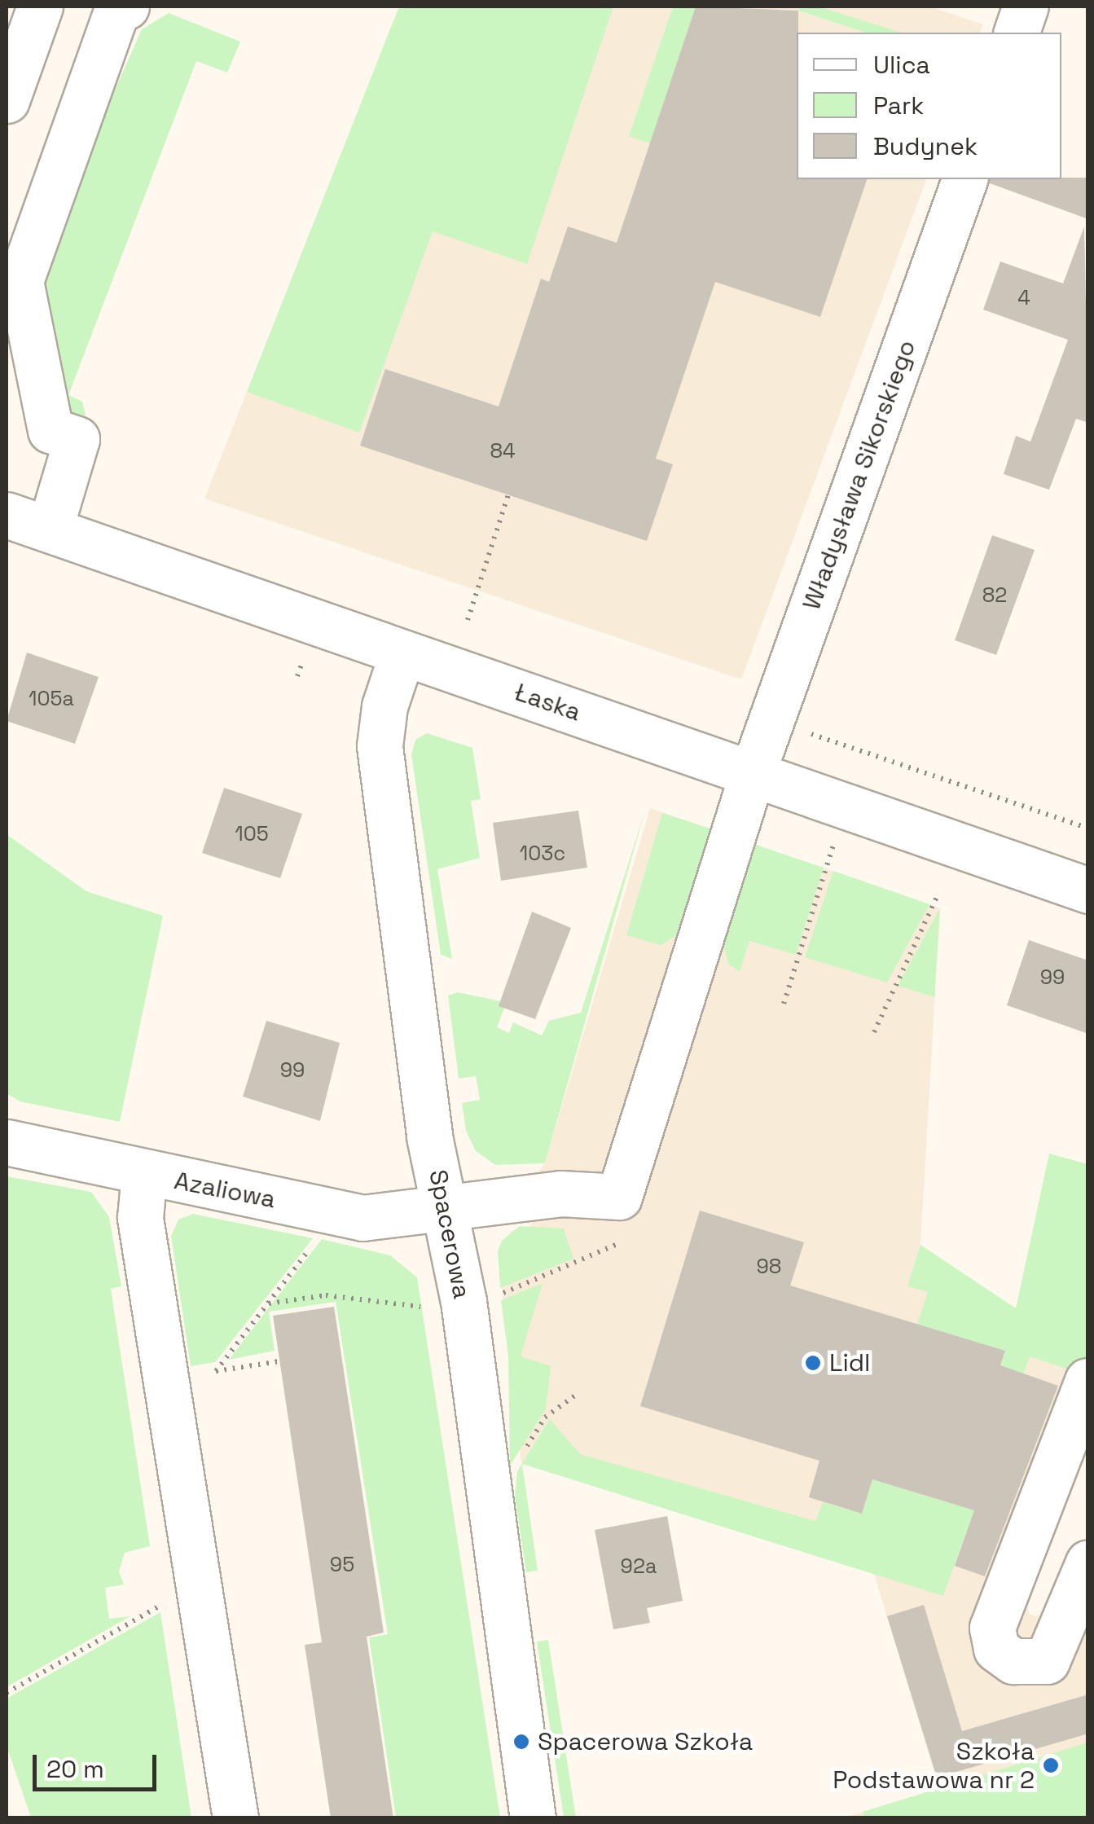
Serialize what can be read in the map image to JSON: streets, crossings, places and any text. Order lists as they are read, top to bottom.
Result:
{
  "streets": {
    "street": [
      "Władysława Sikorskiego",
      "Łaska",
      "Azaliowa",
      "Spacerowa"
    ]
  },
  "crossings": [
    ["Władysława Sikorskiego", "Łaska"],
    ["Władysława Sikorskiego", "Azaliowa"],
    ["Władysława Sikorskiego", "Spacerowa"],
    ["Łaska", "Spacerowa"],
    ["Azaliowa", "Spacerowa"]
  ],
  "places": ["Lidl", "Spacerowa Szkoła", "Szkoła Podstawowa nr 2"],
  "house_numbers": [
    "4",
    "84",
    "82",
    "105a",
    "105",
    "103c",
    "99",
    "99",
    "98",
    "95",
    "92a"
  ],
  "legend": ["Ulica", "Park", "Budynek"],
  "scale_bar": "20 m"
}
